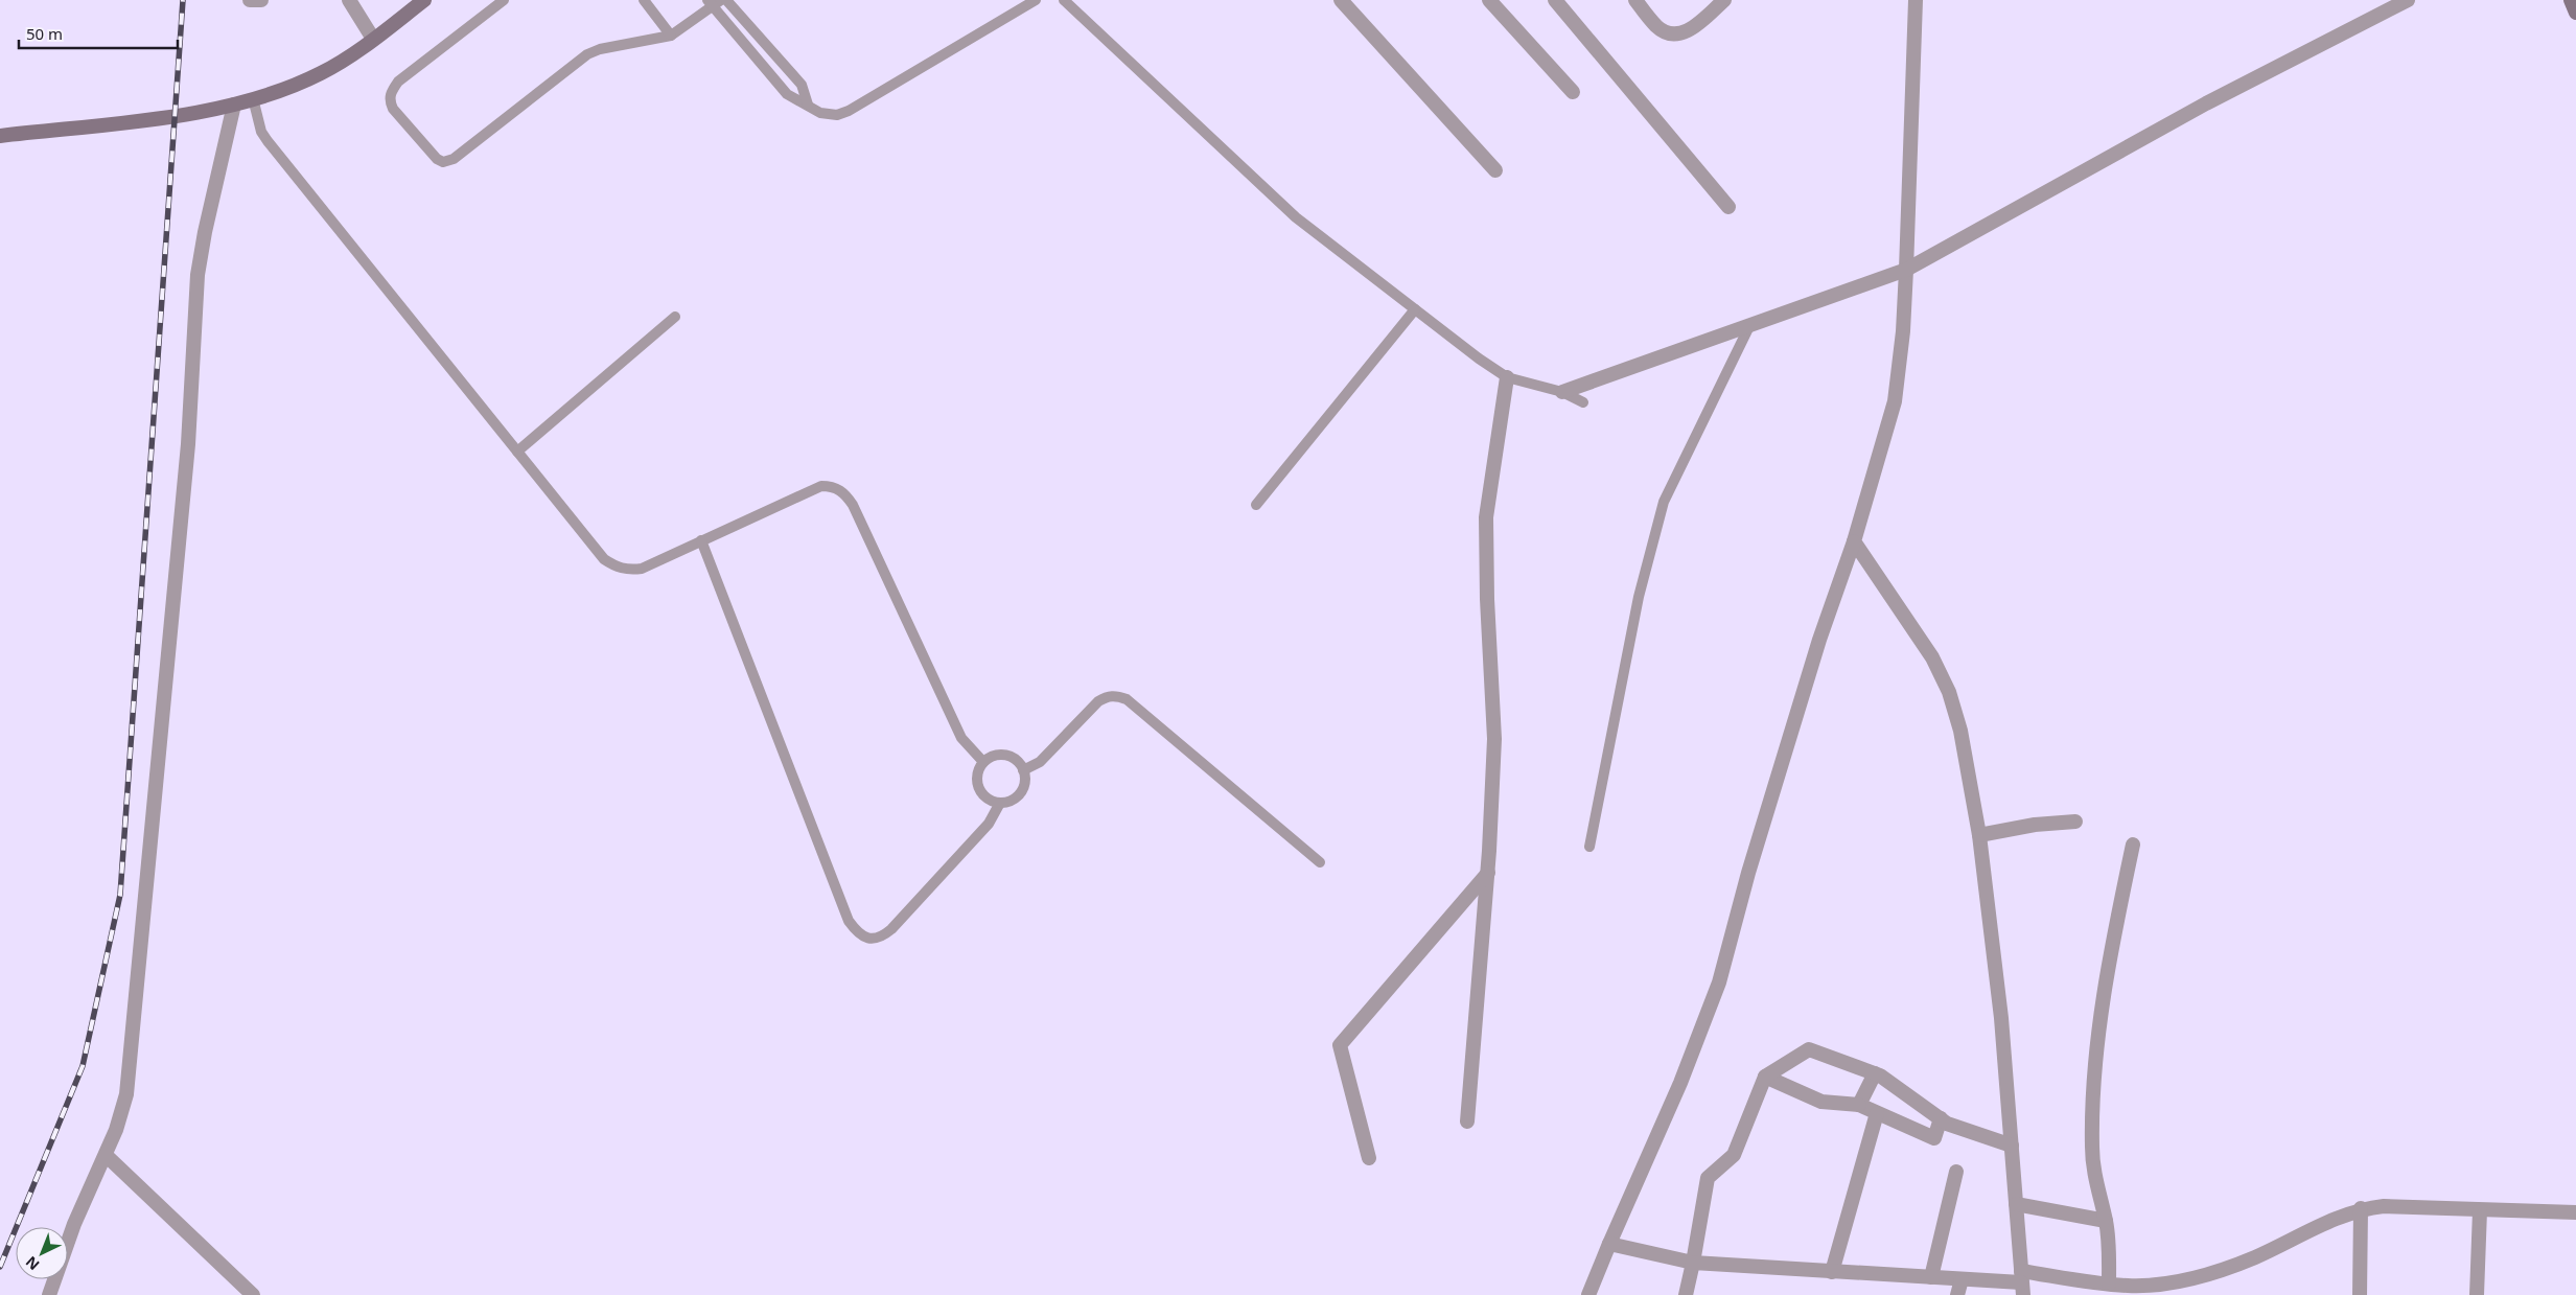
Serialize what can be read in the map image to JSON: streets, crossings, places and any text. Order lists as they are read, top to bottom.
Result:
{
  "scale_bar": "50 m",
  "north": "bottom left"
}
